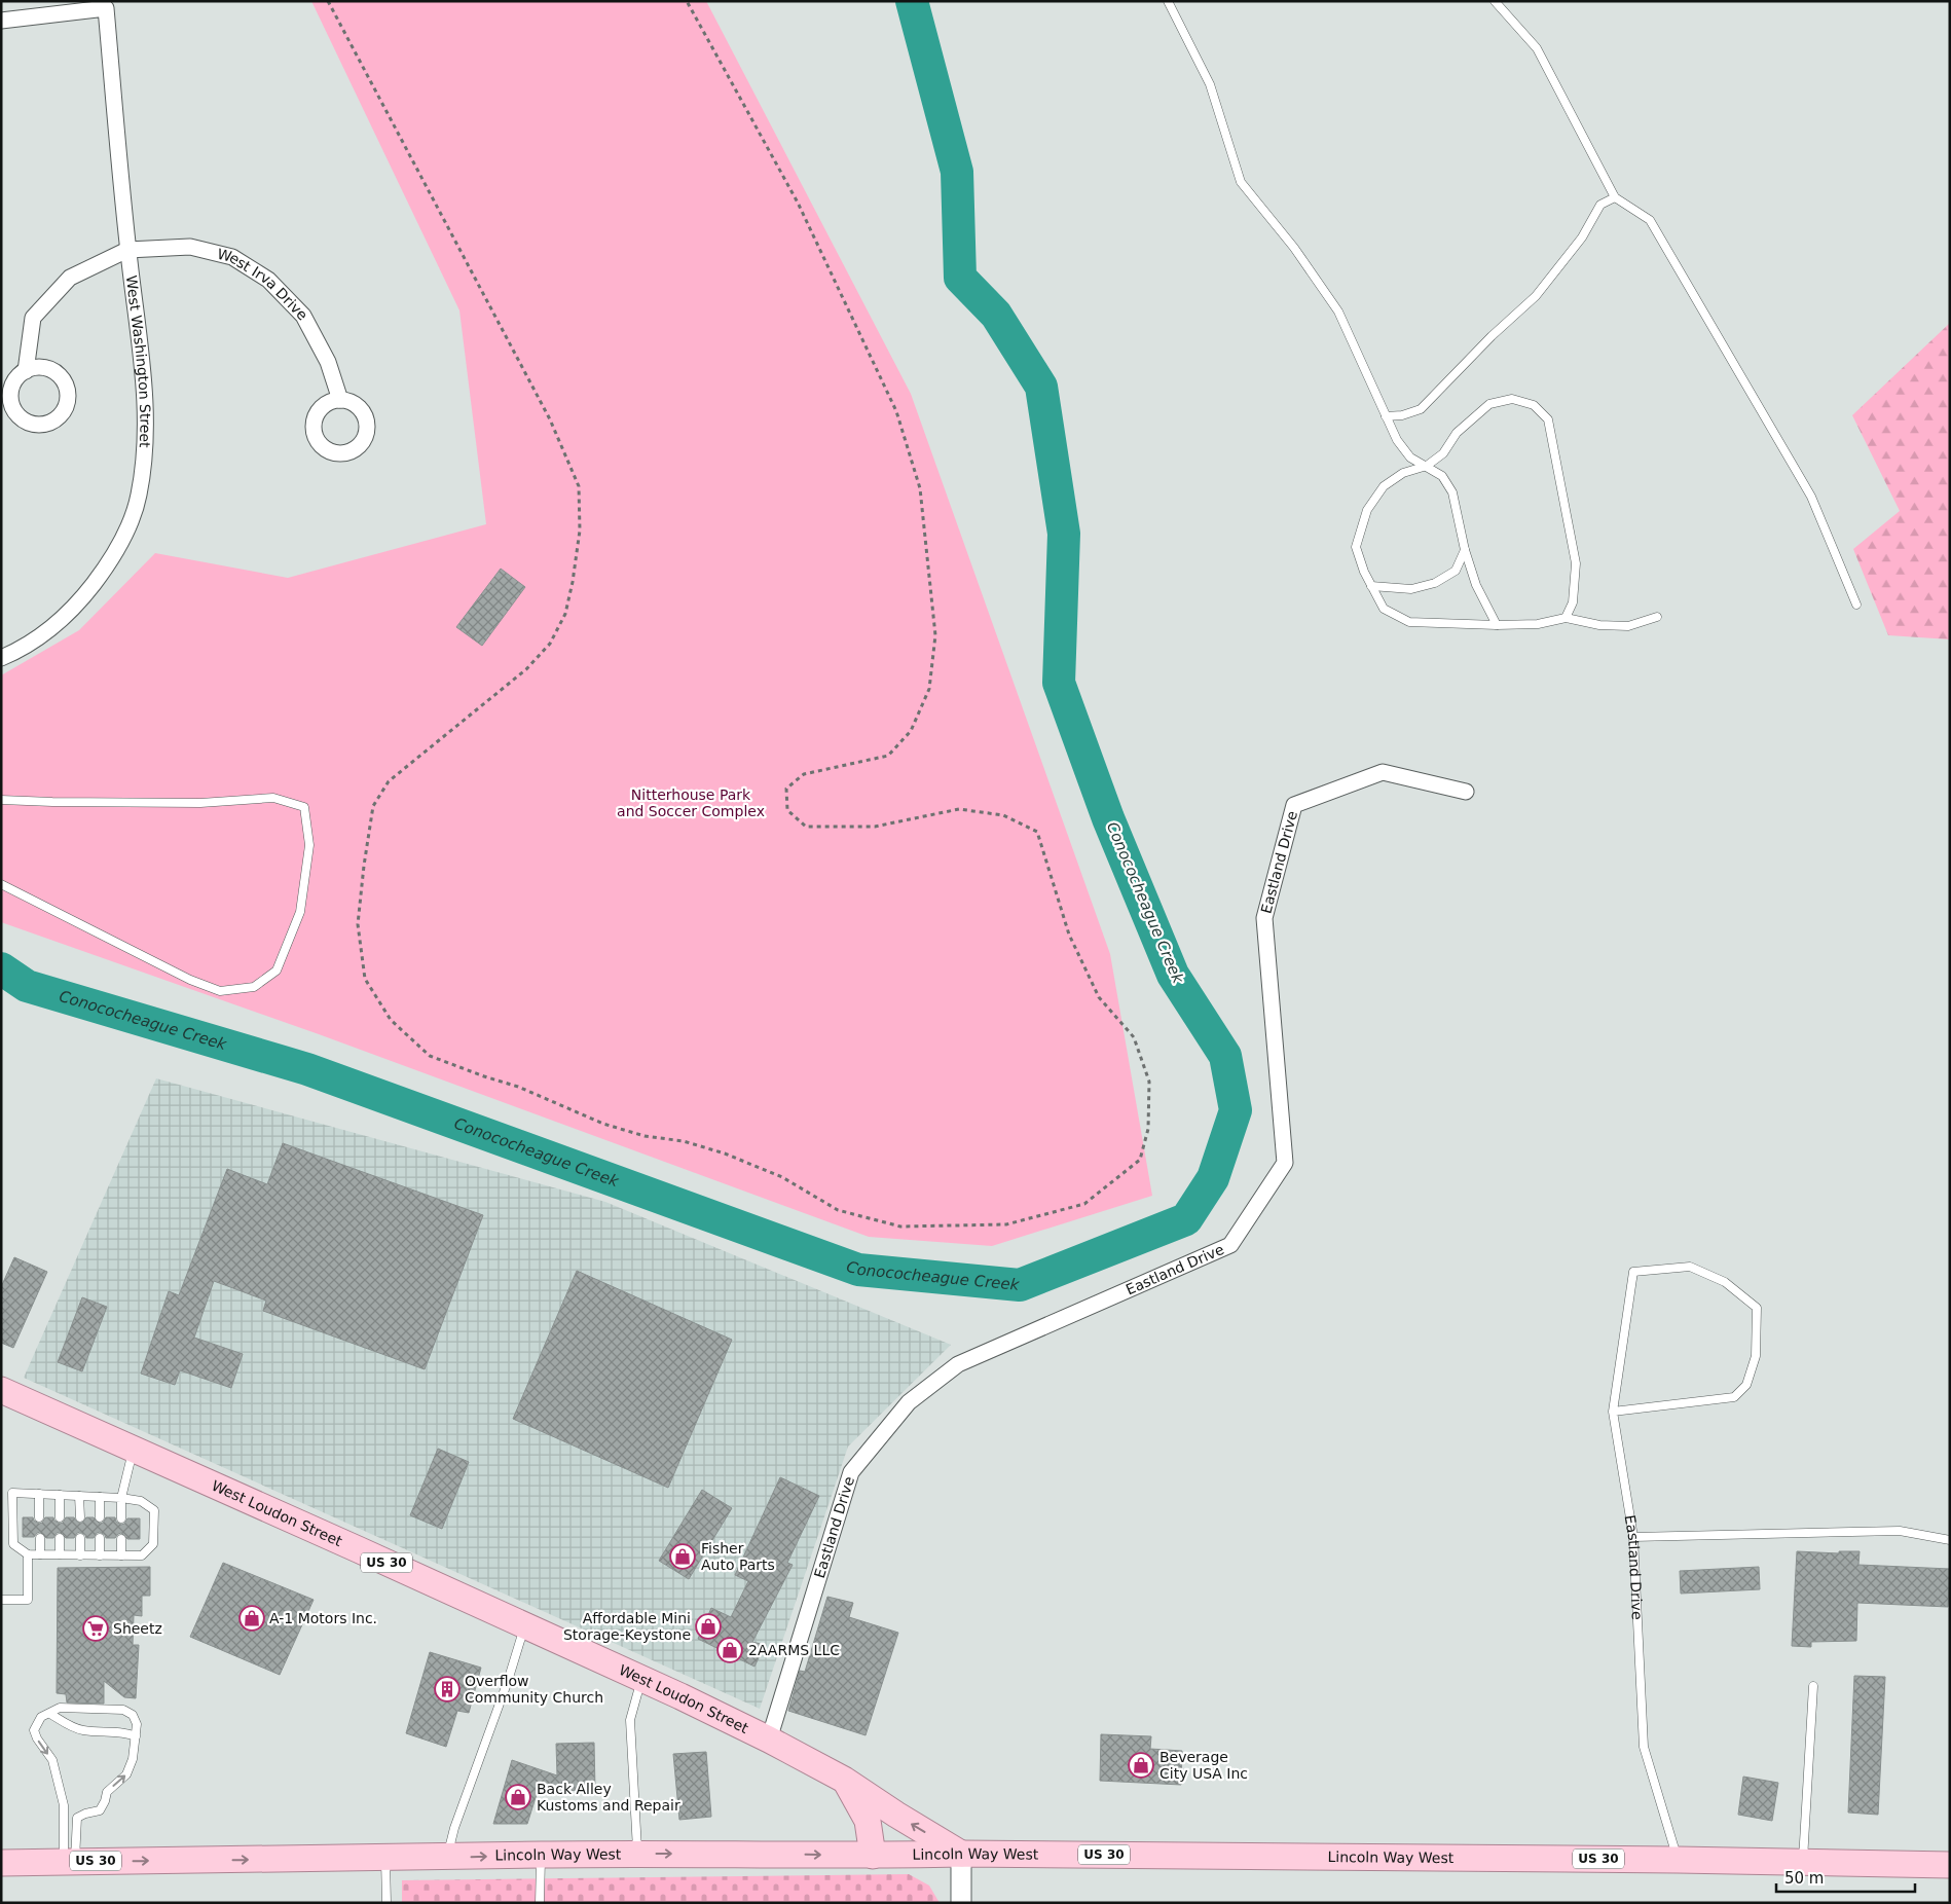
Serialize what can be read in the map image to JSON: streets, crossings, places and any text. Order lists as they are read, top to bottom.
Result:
{
  "streets": {
    "highway": ["West Loudon Street", "US 30", "Lincoln Way West"],
    "street": ["West Irva Drive", "West Washington Street", "Eastland Drive"]
  },
  "crossings": [
    ["West Irva Drive", "West Washington Street"],
    ["Eastland Drive", "West Loudon Street"],
    ["Eastland Drive", "Lincoln Way West"],
    ["West Loudon Street", "Lincoln Way West"]
  ],
  "water": ["Conococheague Creek"],
  "parks": ["Nitterhouse Park and Soccer Complex"],
  "places": {
    "shop": [
      "Fisher Auto Parts",
      "A-1 Motors Inc.",
      "Affordable Mini Storage-Keystone",
      "2AARMS LLC",
      "Beverage City USA Inc",
      "Back Alley Kustoms and Repair"
    ],
    "supermarket": ["Sheetz"],
    "building": ["Overflow Community Church"]
  },
  "scale_bar": "50 m"
}
